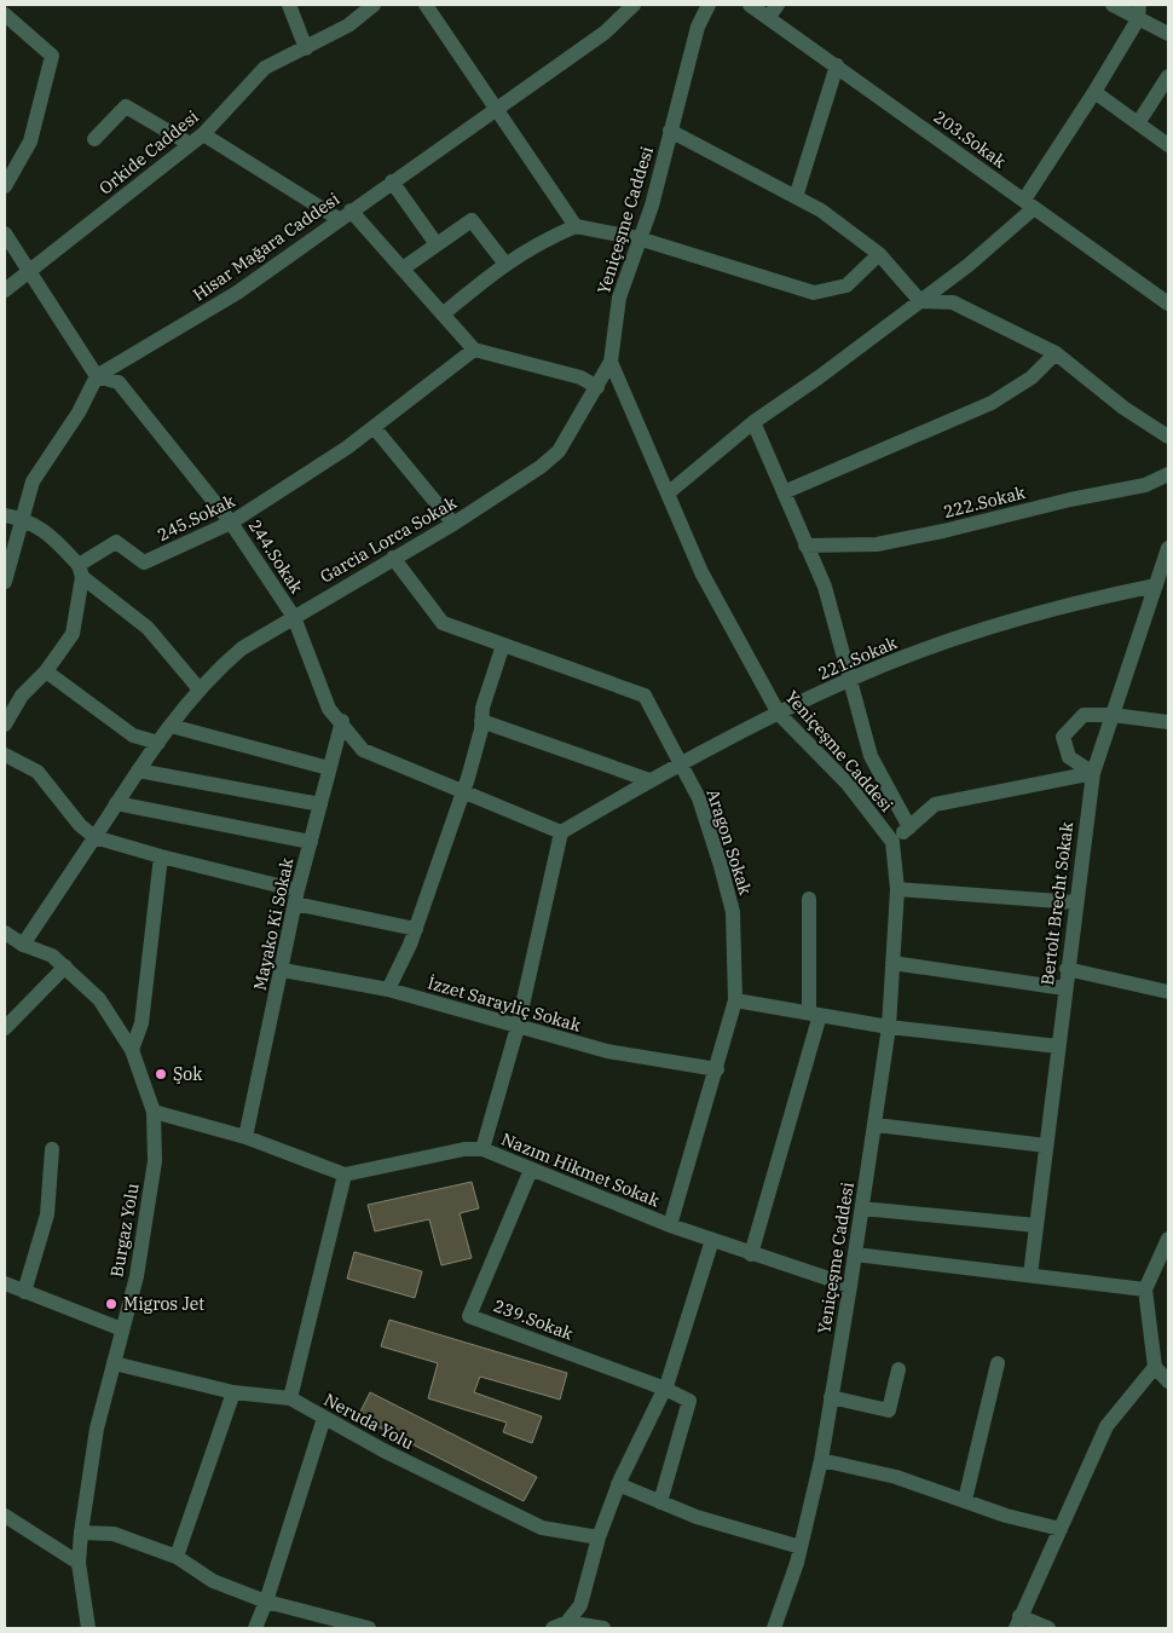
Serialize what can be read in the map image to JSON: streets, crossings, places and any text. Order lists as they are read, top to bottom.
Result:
{
  "streets": {
    "street": [
      "203.Sokak",
      "Orkide Caddesi",
      "Yeniçeşme Caddesi",
      "Hisar Mağara Caddesi",
      "222.Sokak",
      "245.Sokak",
      "Garcia Lorca Sokak",
      "244.Sokak",
      "221.Sokak",
      "Aragon Sokak",
      "Bertolt Brecht Sokak",
      "Mayako Ki Sokak",
      "İzzet Sarayliç Sokak",
      "Nazım Hikmet Sokak",
      "Burgaz Yolu",
      "239.Sokak",
      "Neruda Yolu"
    ]
  },
  "crossings": [
    ["Yeniçeşme Caddesi", "Garcia Lorca Sokak"],
    ["Yeniçeşme Caddesi", "221.Sokak"],
    ["Yeniçeşme Caddesi", "Nazım Hikmet Sokak"],
    ["Hisar Mağara Caddesi", "244.Sokak"],
    ["245.Sokak", "244.Sokak"],
    ["Garcia Lorca Sokak", "244.Sokak"],
    ["Garcia Lorca Sokak", "Aragon Sokak"],
    ["Garcia Lorca Sokak", "Burgaz Yolu"],
    ["244.Sokak", "221.Sokak"],
    ["244.Sokak", "Mayako Ki Sokak"],
    ["221.Sokak", "Aragon Sokak"],
    ["221.Sokak", "Bertolt Brecht Sokak"],
    ["Aragon Sokak", "İzzet Sarayliç Sokak"],
    ["Aragon Sokak", "Nazım Hikmet Sokak"],
    ["Mayako Ki Sokak", "İzzet Sarayliç Sokak"],
    ["Nazım Hikmet Sokak", "239.Sokak"],
    ["Burgaz Yolu", "Neruda Yolu"]
  ],
  "places": ["Şok", "Migros Jet"]
}
